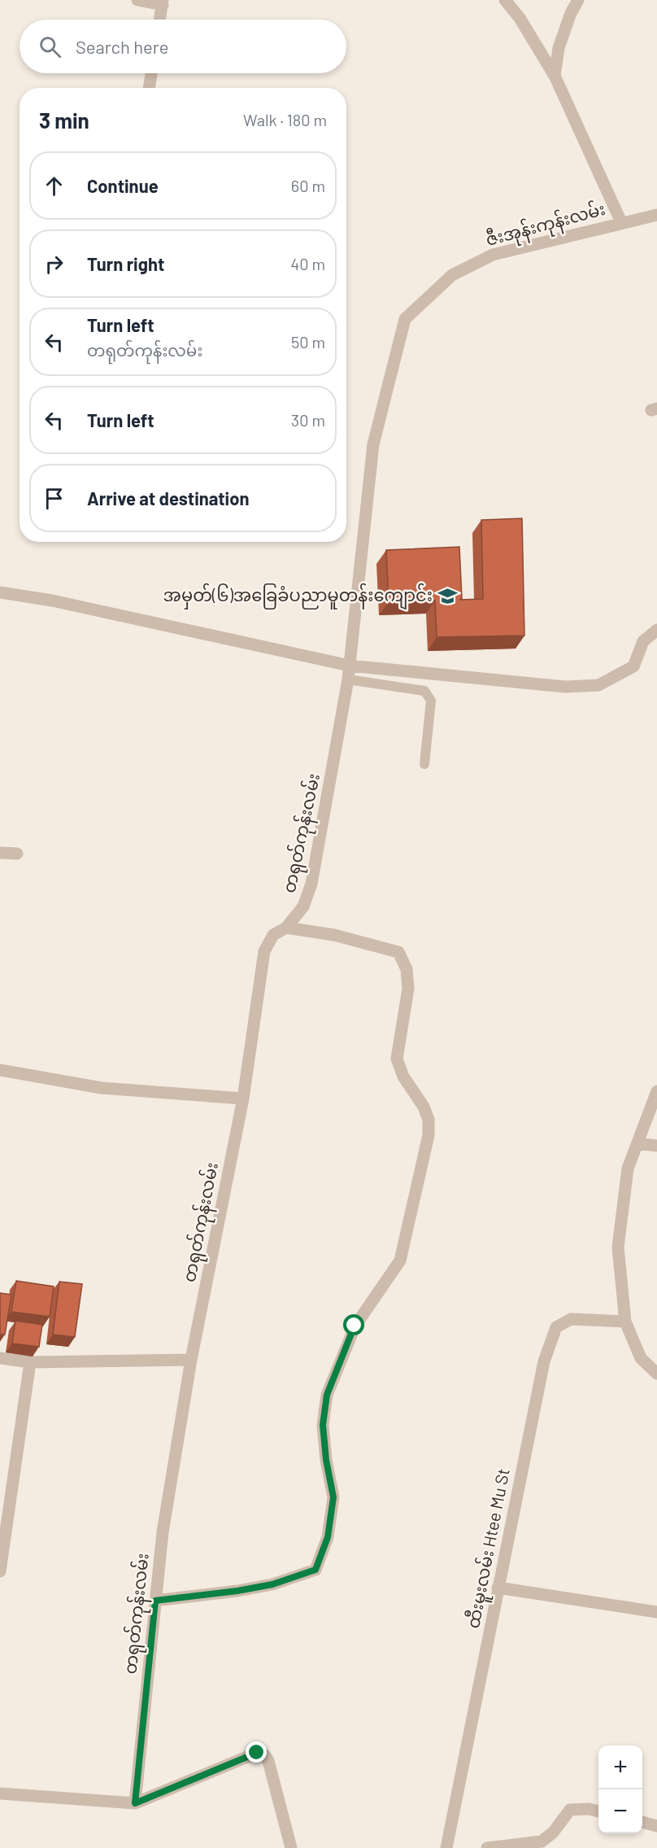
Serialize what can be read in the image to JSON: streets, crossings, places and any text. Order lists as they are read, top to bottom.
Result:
{
  "streets": {
    "street": ["ဇီးအုန်းကုန်းလမ်း", "တရုတ်ကုန်းလမ်း", "ထီးမူးလမ်း Htee Mu St"]
  },
  "crossings": [
    ["ဇီးအုန်းကုန်းလမ်း", "တရုတ်ကုန်းလမ်း"]
  ],
  "places": {
    "school or university": ["အမှတ်(၆)အခြေခံပညာမူတန်းကျောင်း"]
  },
  "page": {
    "search": "Search here",
    "heading": ["3 min", "Walk · 180 m"],
    "list": [
      ["Continue", "60 m"],
      ["Turn right", "40 m"],
      ["Turn left", "တရုတ်ကုန်းလမ်း", "50 m"],
      ["Turn left", "30 m"],
      "Arrive at destination"
    ],
    "map_buttons": ["+", "−"]
  }
}
